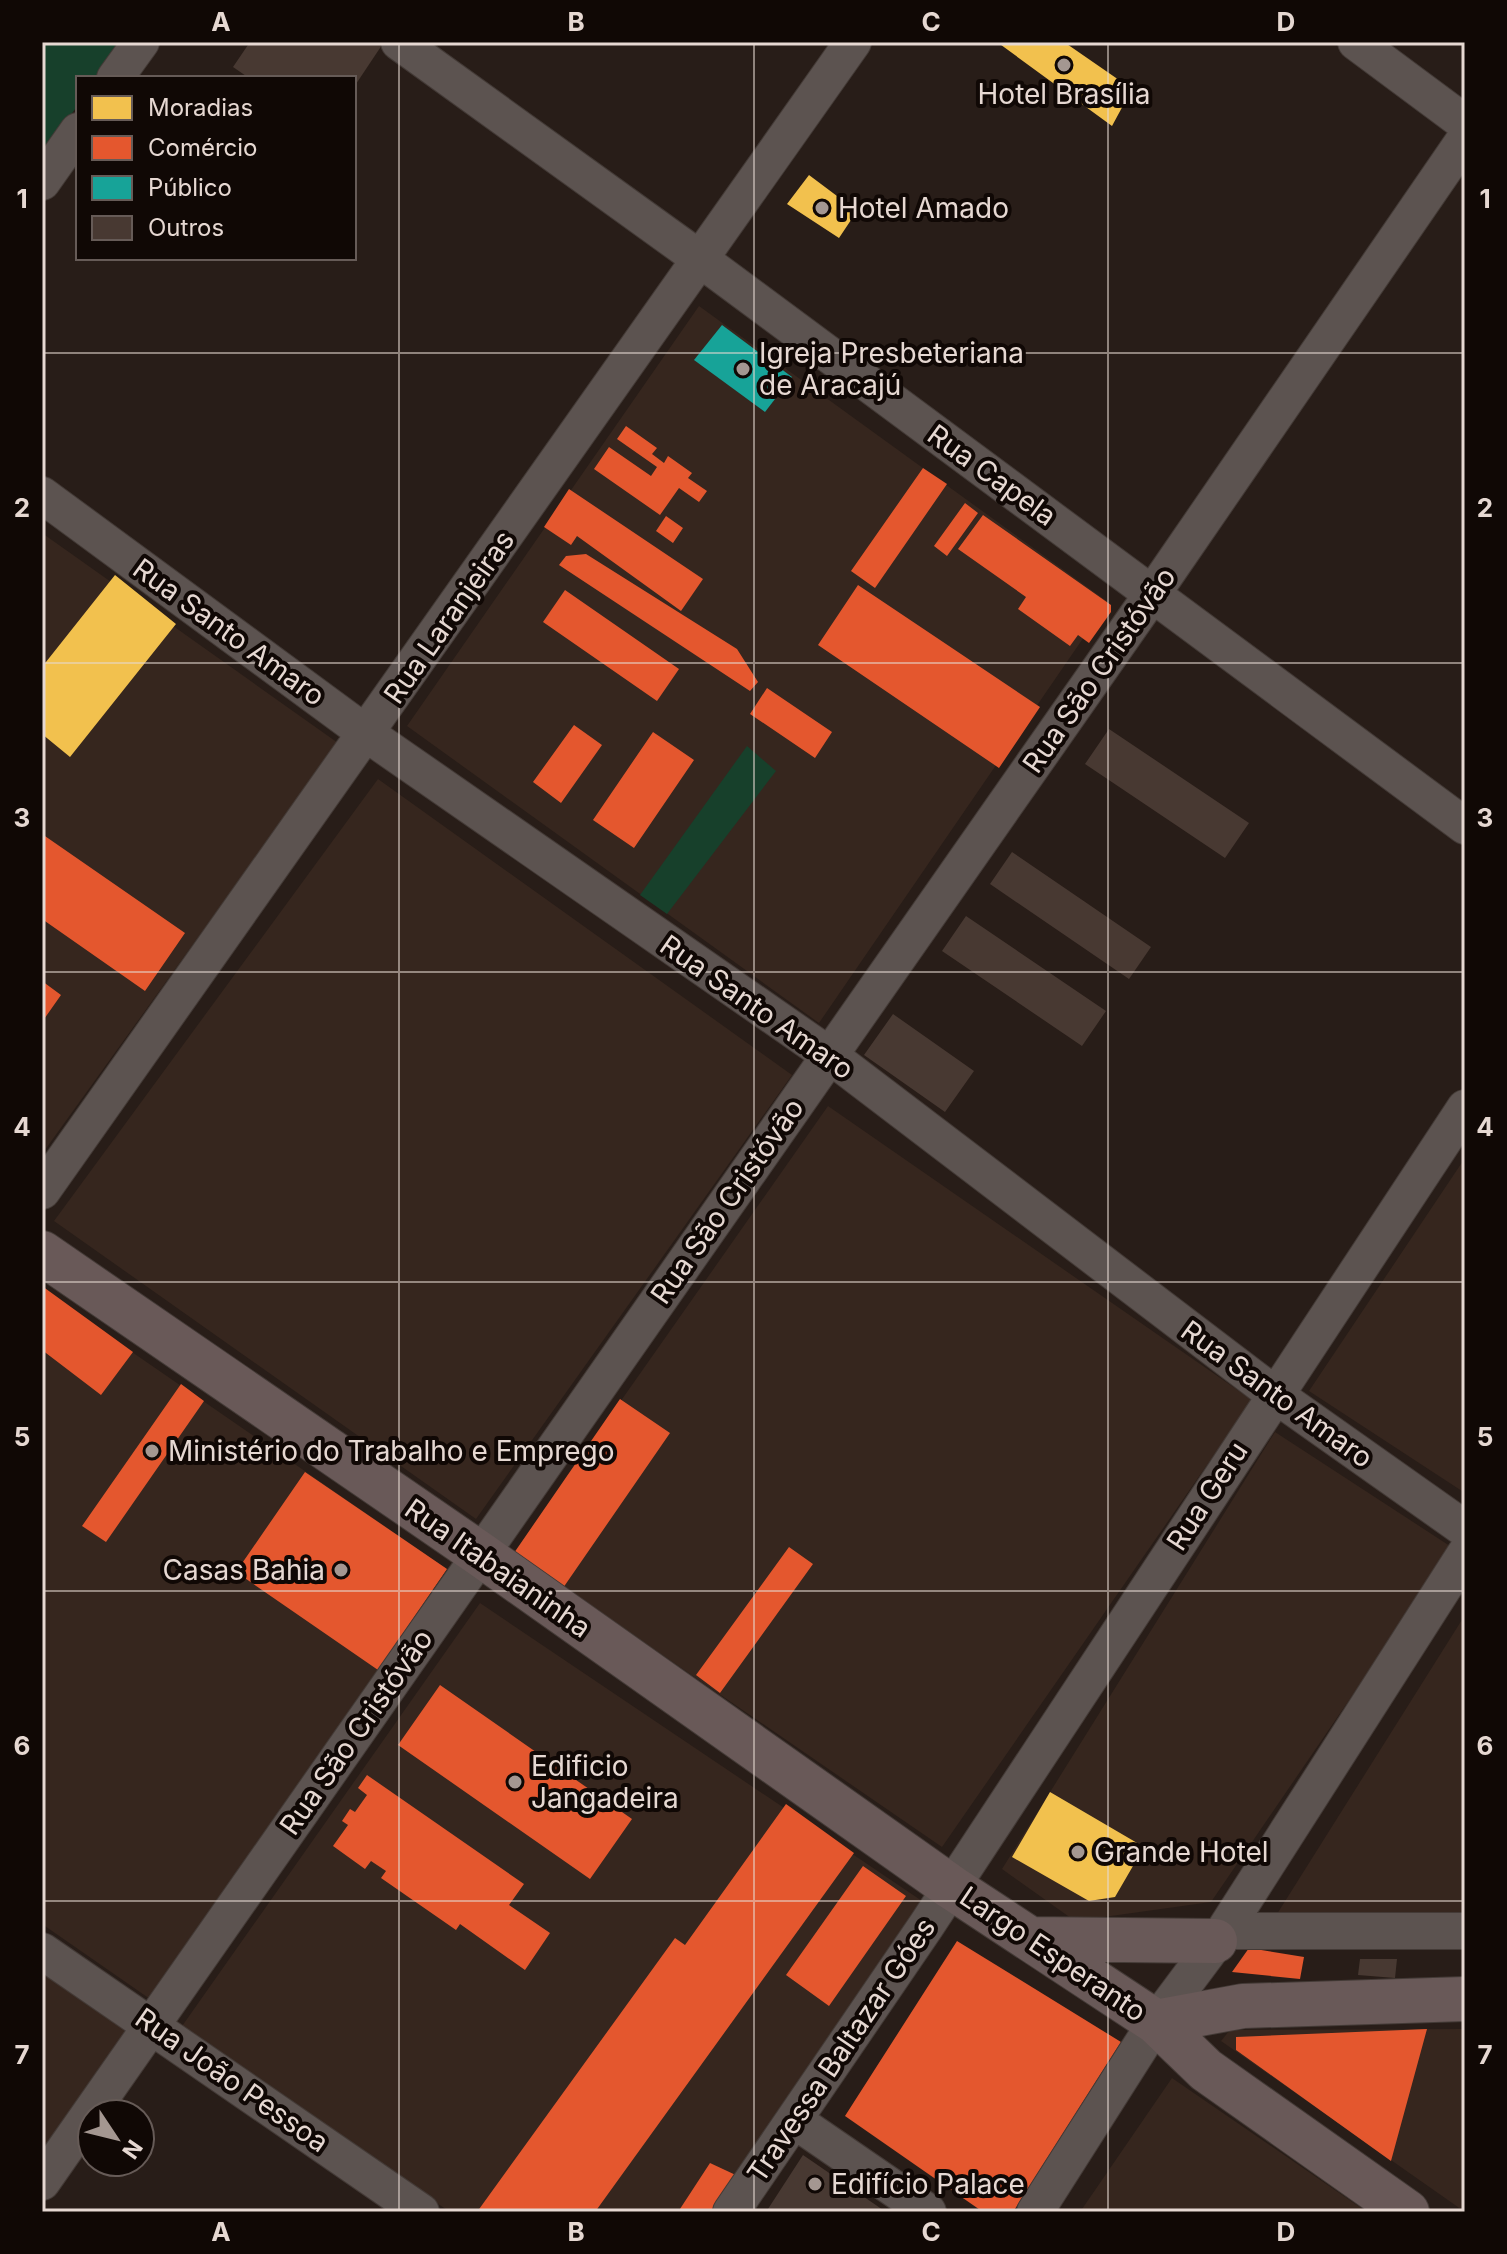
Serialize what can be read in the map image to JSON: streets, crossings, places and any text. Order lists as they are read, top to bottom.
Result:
{
  "streets": {
    "main road": ["Rua Itabaianinha", "Largo Esperanto"],
    "street": [
      "Rua Capela",
      "Rua Laranjeiras",
      "Rua Santo Amaro",
      "Rua São Cristóvão",
      "Rua Geru",
      "Travessa Baltazar Góes",
      "Rua João Pessoa"
    ]
  },
  "crossings": [
    ["Rua Capela", "Rua Laranjeiras"],
    ["Rua Capela", "Rua São Cristóvão"],
    ["Rua Laranjeiras", "Rua Santo Amaro"],
    ["Rua Santo Amaro", "Rua São Cristóvão"],
    ["Rua Santo Amaro", "Rua Geru"],
    ["Rua São Cristóvão", "Rua Itabaianinha"],
    ["Rua São Cristóvão", "Rua João Pessoa"],
    ["Rua Geru", "Rua Itabaianinha"],
    ["Rua Geru", "Largo Esperanto"],
    ["Rua Geru", "Travessa Baltazar Góes"],
    ["Rua Itabaianinha", "Largo Esperanto"],
    ["Rua Itabaianinha", "Travessa Baltazar Góes"],
    ["Largo Esperanto", "Travessa Baltazar Góes"]
  ],
  "places": [
    "Hotel Brasília",
    "Hotel Amado",
    "Igreja Presbeteriana de Aracajú",
    "Ministério do Trabalho e Emprego",
    "Casas Bahia",
    "Edificio Jangadeira",
    "Grande Hotel",
    "Edifício Palace"
  ],
  "legend": [
    "Moradias",
    "Comércio",
    "Público",
    "Outros"
  ],
  "north": "bottom right",
  "grid": {
    "columns": [
      "A",
      "B",
      "C",
      "D"
    ],
    "rows": [
      "1",
      "2",
      "3",
      "4",
      "5",
      "6",
      "7"
    ]
  }
}
